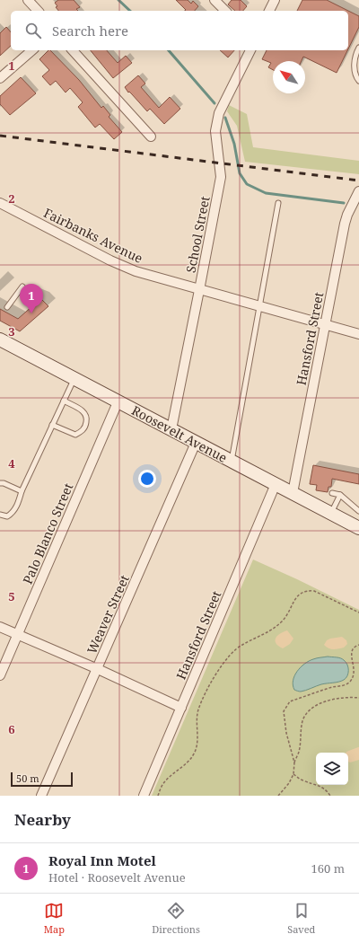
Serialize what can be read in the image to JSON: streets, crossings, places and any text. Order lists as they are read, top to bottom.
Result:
{
  "streets": {
    "main road": ["Roosevelt Avenue"],
    "street": [
      "School Street",
      "Fairbanks Avenue",
      "Hansford Street",
      "Palo Blanco Street",
      "Weaver Street"
    ]
  },
  "crossings": [
    ["School Street", "Fairbanks Avenue"],
    ["School Street", "Roosevelt Avenue"],
    ["Fairbanks Avenue", "Hansford Street"],
    ["Hansford Street", "Roosevelt Avenue"],
    ["Roosevelt Avenue", "Palo Blanco Street"],
    ["Roosevelt Avenue", "Weaver Street"]
  ],
  "scale_bar": "50 m",
  "north": "top left",
  "page": {
    "search": "Search here",
    "pins": "1",
    "scale": "50 m",
    "heading": "Nearby",
    "list": [
      {
        "mark": "1",
        "name": "Royal Inn Motel",
        "note": "Hotel · Roosevelt Avenue",
        "value": "160 m"
      }
    ],
    "nav": ["Map", "Directions", "Saved"]
  },
  "grid": {
    "rows": [
      "1",
      "2",
      "3",
      "4",
      "5",
      "6"
    ]
  }
}
